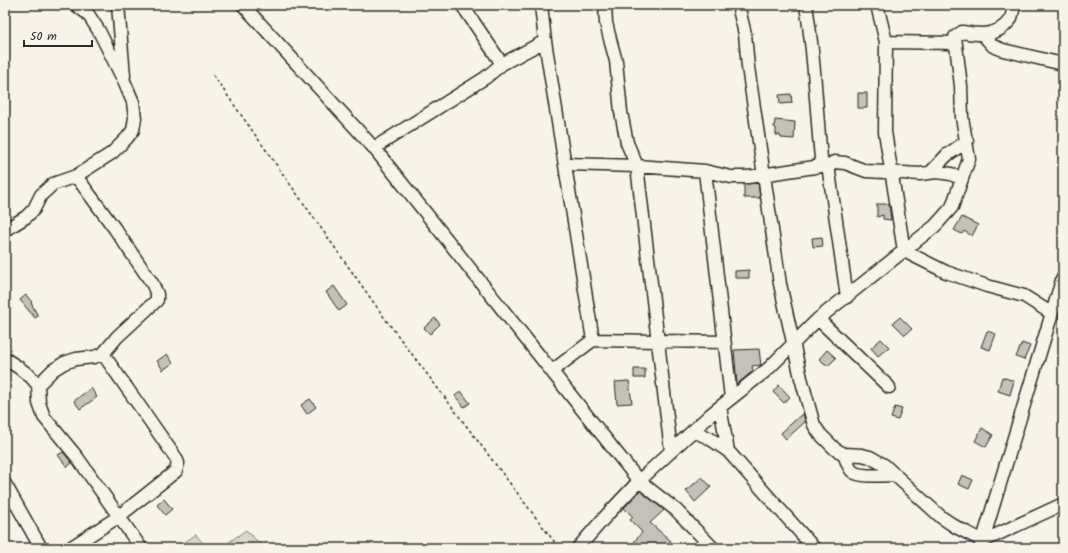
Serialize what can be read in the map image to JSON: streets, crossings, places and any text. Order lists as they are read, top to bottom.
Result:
{
  "scale_bar": "50 m"
}
